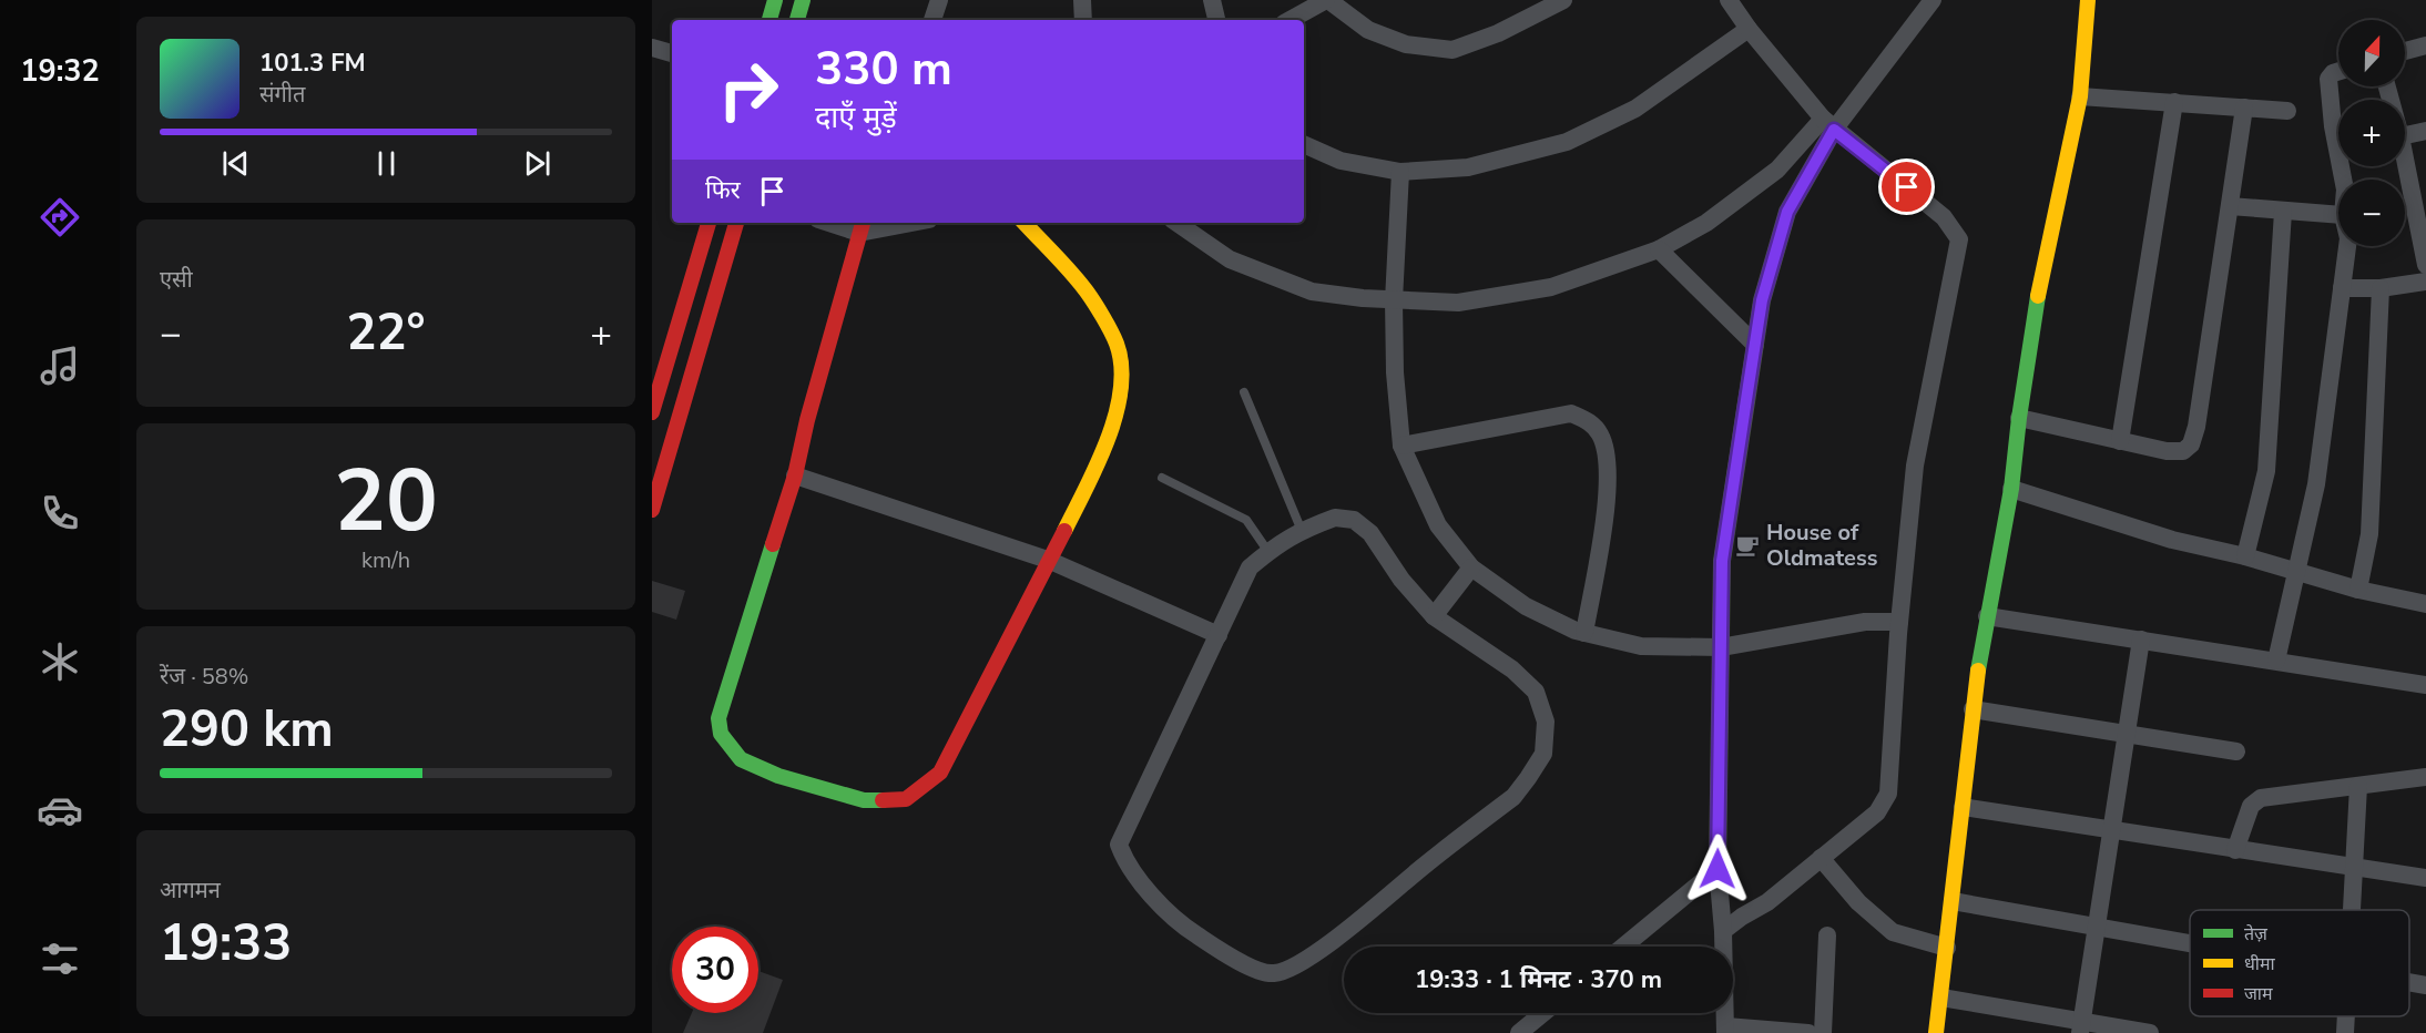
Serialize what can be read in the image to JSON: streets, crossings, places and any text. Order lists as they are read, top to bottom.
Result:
{
  "places": {
    "cafe": ["House of Oldmatess"]
  },
  "legend": ["तेज़", "धीमा", "जाम"],
  "north": "top",
  "page": {
    "tabs": "19:32",
    "map_buttons": ["+", "−"],
    "turn": ["330 m", "दाएँ मुड़ें"],
    "song": ["101.3 FM", "संगीत"],
    "then": "फिर",
    "tile": [
      "एसी",
      ["20", "km/h"],
      ["रेंज · 58%", "290 km"],
      ["आगमन", "19:33"]
    ],
    "heat": ["−", "22°", "+"],
    "limit": "30",
    "trip": "19:33 · 1 मिनट · 370 m"
  }
}
